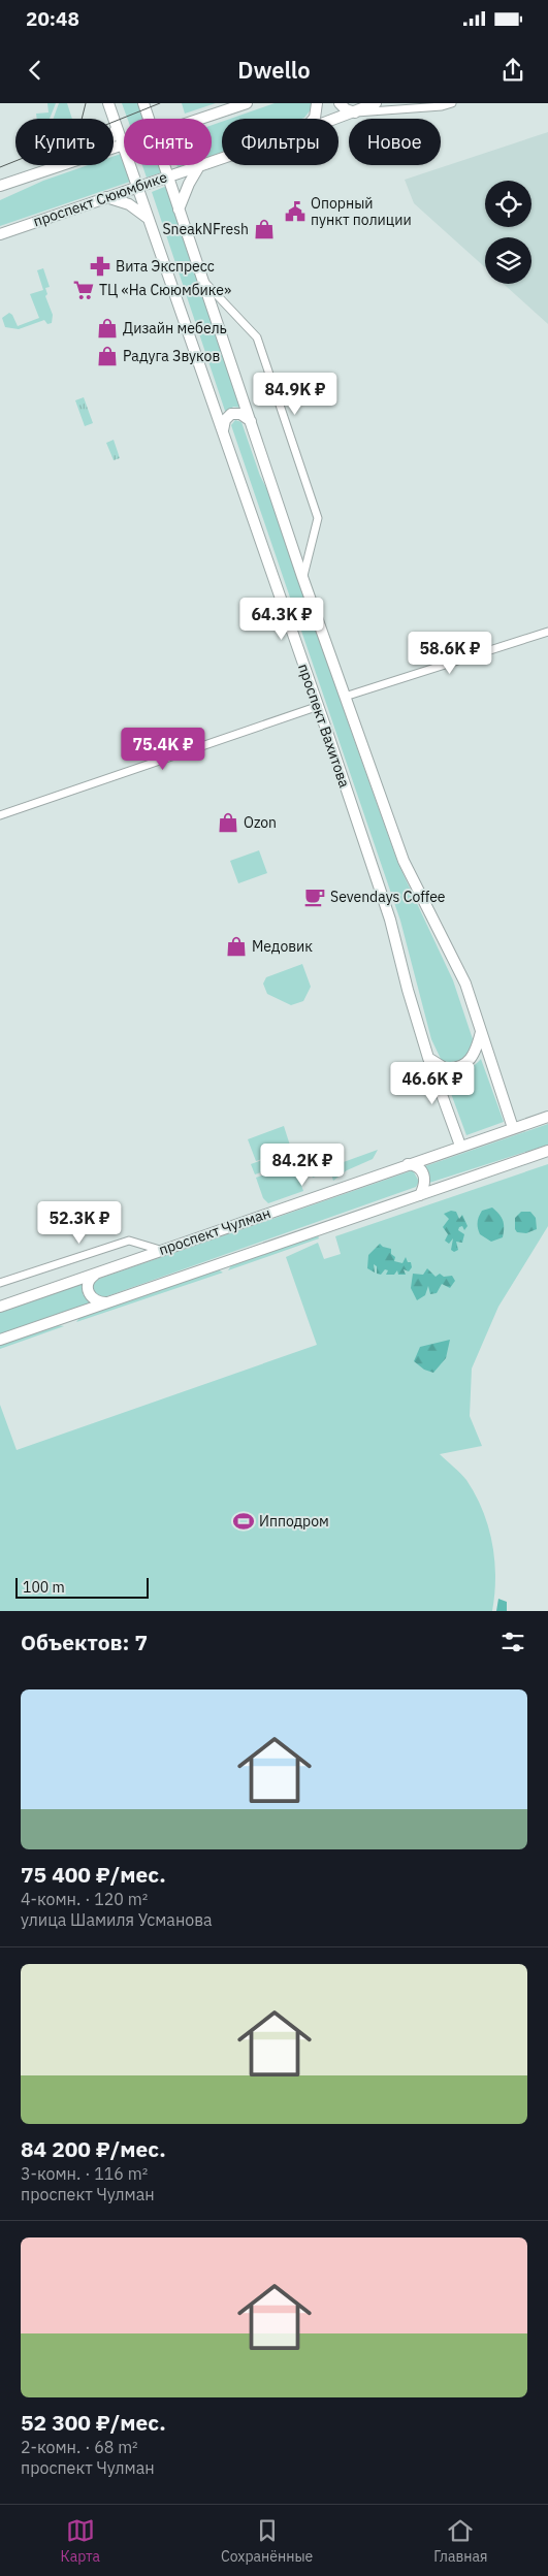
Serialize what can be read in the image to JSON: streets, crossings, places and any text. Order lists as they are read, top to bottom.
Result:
{
  "streets": {
    "main road": ["проспект Сююмбике", "проспект Вахитова", "проспект Чулман"]
  },
  "crossings": [
    ["проспект Сююмбике", "проспект Вахитова"],
    ["проспект Вахитова", "проспект Чулман"]
  ],
  "places": {
    "public building": ["Опорный пункт полиции"],
    "shop": [
      "SneakNFresh",
      "Дизайн мебель",
      "Радуга Звуков",
      "Ozon",
      "Медовик"
    ],
    "pharmacy": ["Вита Экспресс"],
    "supermarket": ["ТЦ «На Сююмбике»"],
    "cafe": ["Sevendays Coffee"],
    "sports": ["Ипподром"]
  },
  "scale_bar": "100 m",
  "page": {
    "status": "20:48",
    "header": "Dwello",
    "chip": [
      "Купить",
      "Снять",
      "Фильтры",
      "Новое"
    ],
    "price": [
      "84.9K ₽",
      "64.3K ₽",
      "58.6K ₽",
      "75.4K ₽",
      "46.6K ₽",
      "84.2K ₽",
      "52.3K ₽"
    ],
    "scale": "100 m",
    "heading": "Объектов: 7",
    "list": [
      {
        "name": "75 400 ₽/мес.",
        "note": "4-комн. · 120 m² · улица Шамиля Усманова"
      },
      {
        "name": "84 200 ₽/мес.",
        "note": "3-комн. · 116 m² · проспект Чулман"
      },
      {
        "name": "52 300 ₽/мес.",
        "note": "2-комн. · 68 m² · проспект Чулман"
      }
    ],
    "tabs": ["Карта", "Сохранённые", "Главная"]
  }
}
